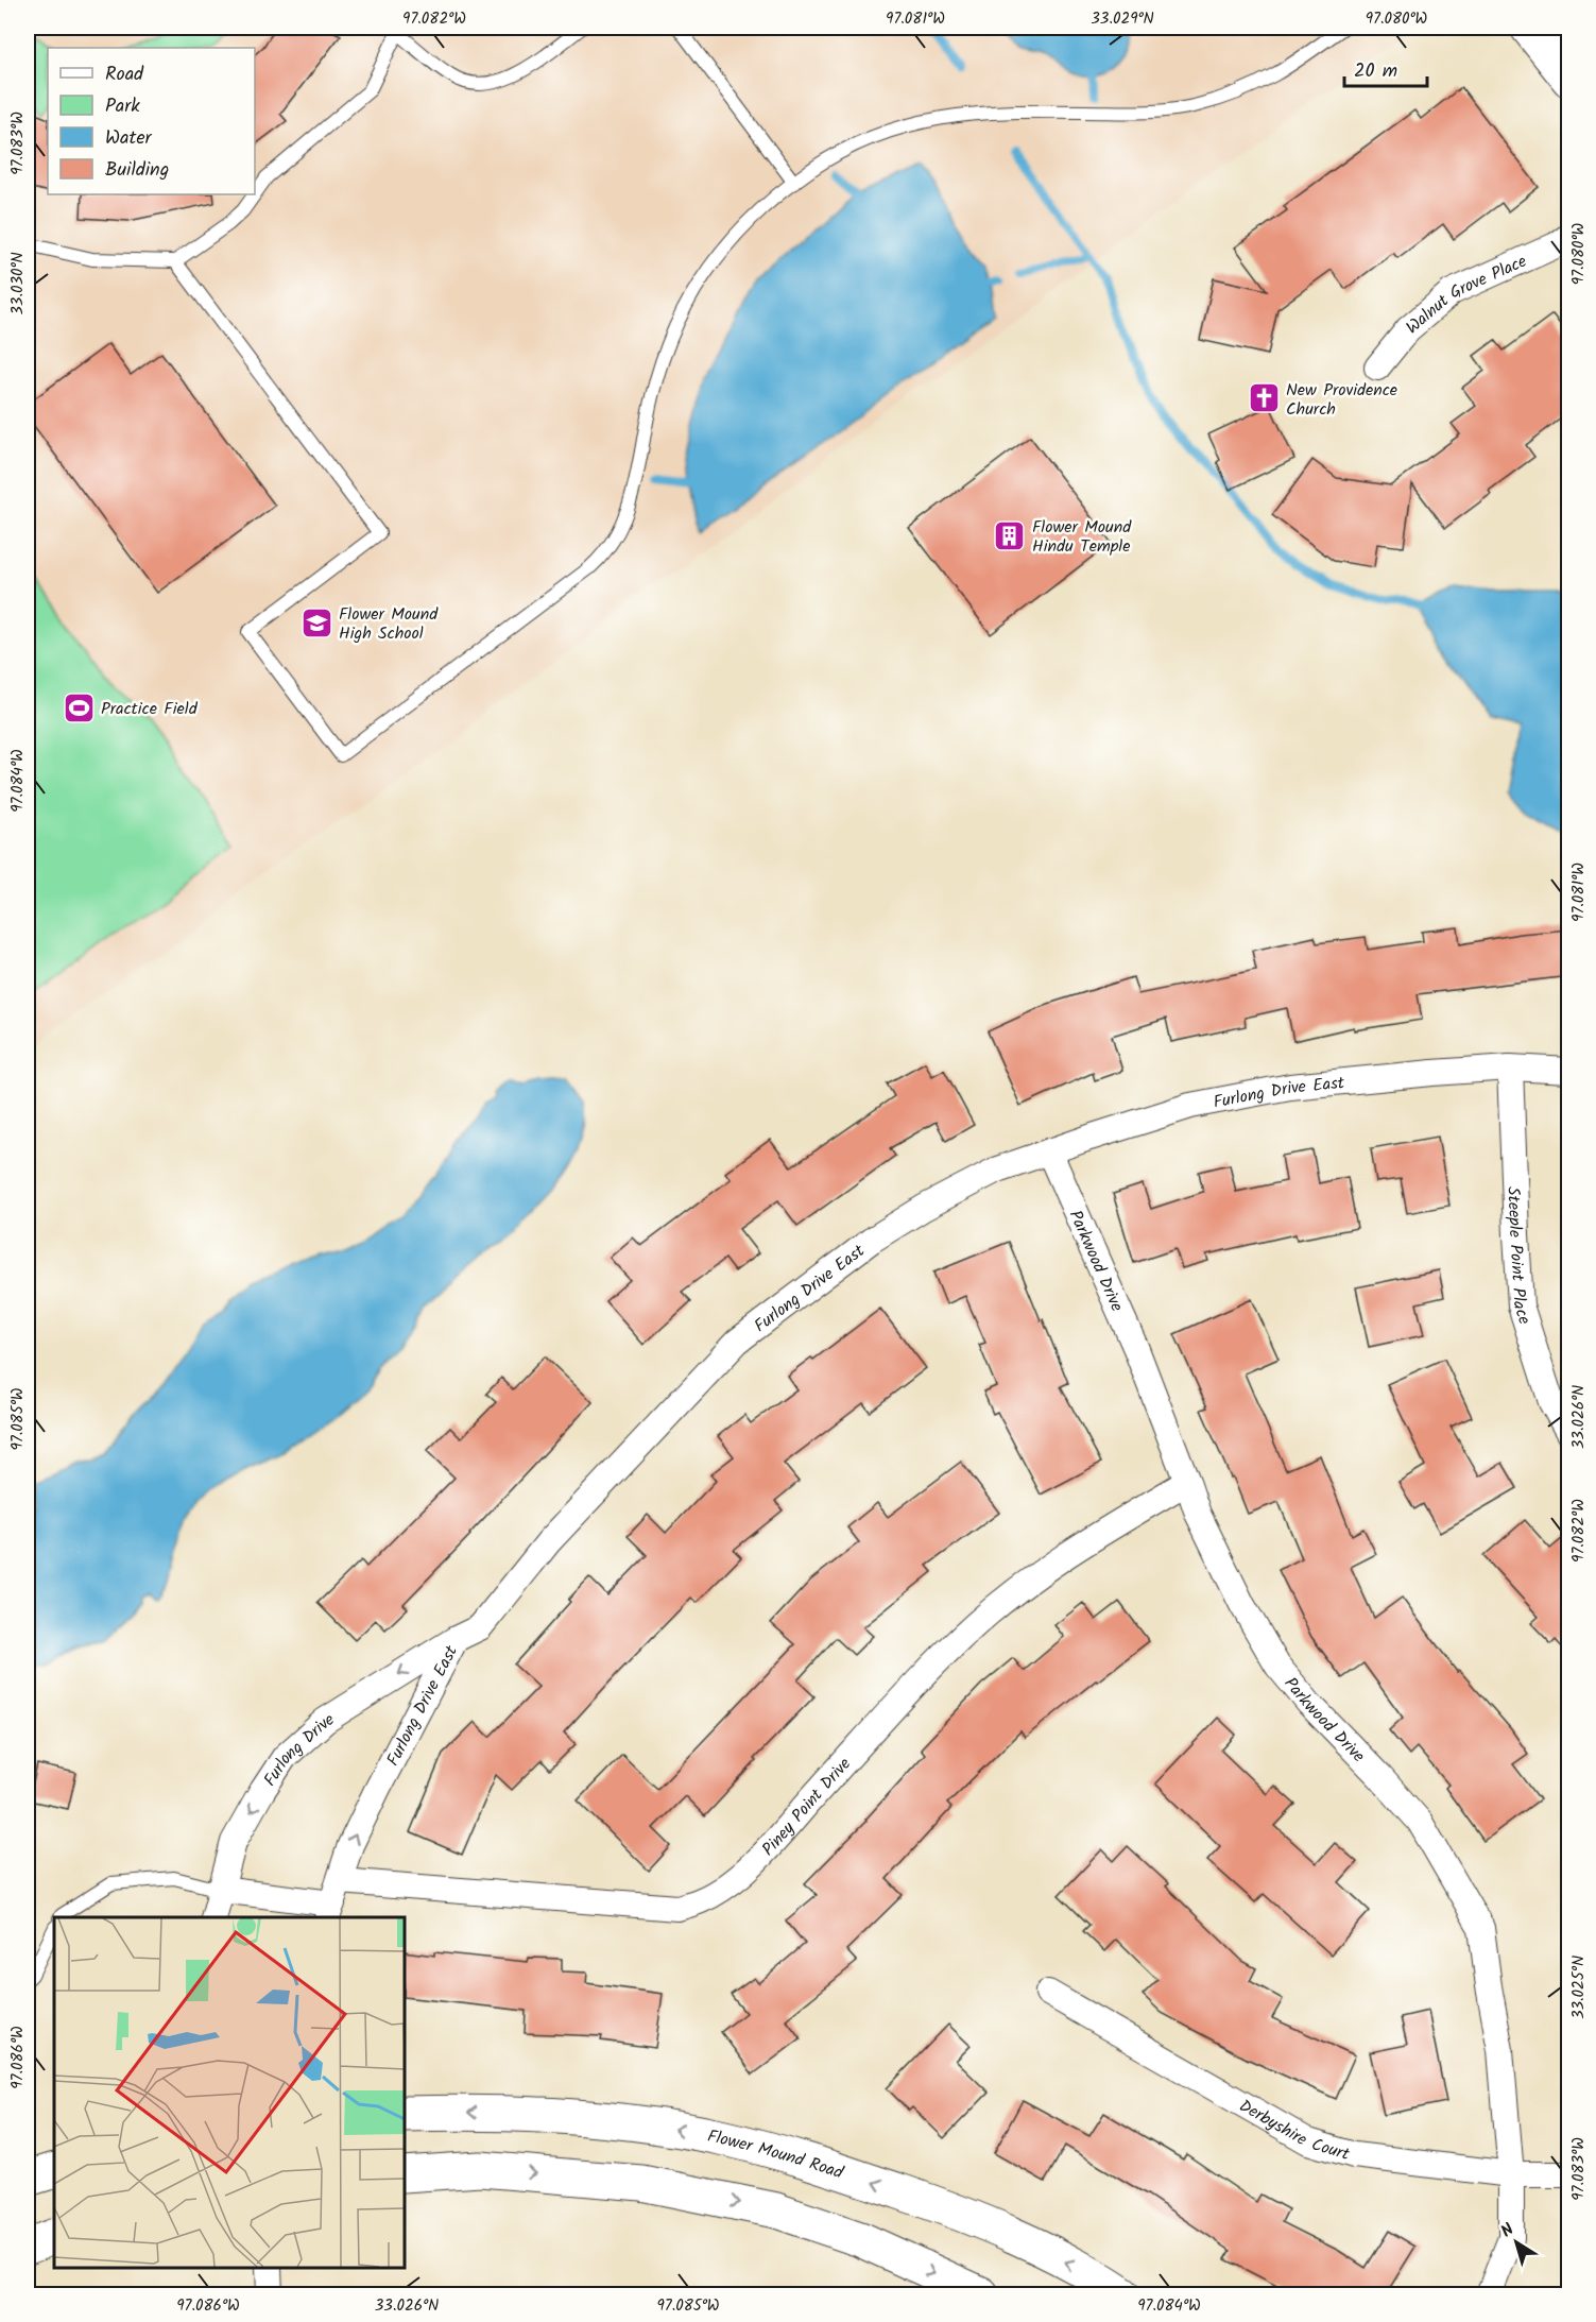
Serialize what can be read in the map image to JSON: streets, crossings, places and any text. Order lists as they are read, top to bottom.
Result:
{
  "streets": {
    "main road": ["Flower Mound Road"],
    "street": [
      "Walnut Grove Place",
      "Furlong Drive East",
      "Steeple Point Place",
      "Parkwood Drive",
      "Furlong Drive",
      "Piney Point Drive",
      "Derbyshire Court"
    ]
  },
  "crossings": [
    ["Furlong Drive East", "Steeple Point Place"],
    ["Furlong Drive East", "Parkwood Drive"],
    ["Furlong Drive East", "Furlong Drive"],
    ["Furlong Drive East", "Piney Point Drive"],
    ["Parkwood Drive", "Piney Point Drive"],
    ["Parkwood Drive", "Derbyshire Court"],
    ["Furlong Drive", "Piney Point Drive"]
  ],
  "one_way": ["Furlong Drive"],
  "places": {
    "church": ["New Providence Church"],
    "building": ["Flower Mound Hindu Temple"],
    "school or university": ["Flower Mound High School"],
    "sports": ["Practice Field"]
  },
  "legend": [
    "Road",
    "Park",
    "Water",
    "Building"
  ],
  "scale_bar": "20 m",
  "north": "top left",
  "coordinates": [
    "97.082°W",
    "97.081°W",
    "33.029°N",
    "97.080°W",
    "97.083°W",
    "33.030°N",
    "97.084°W",
    "33.026°N",
    "97.085°W",
    "33.025°N",
    "97.086°W"
  ]
}
